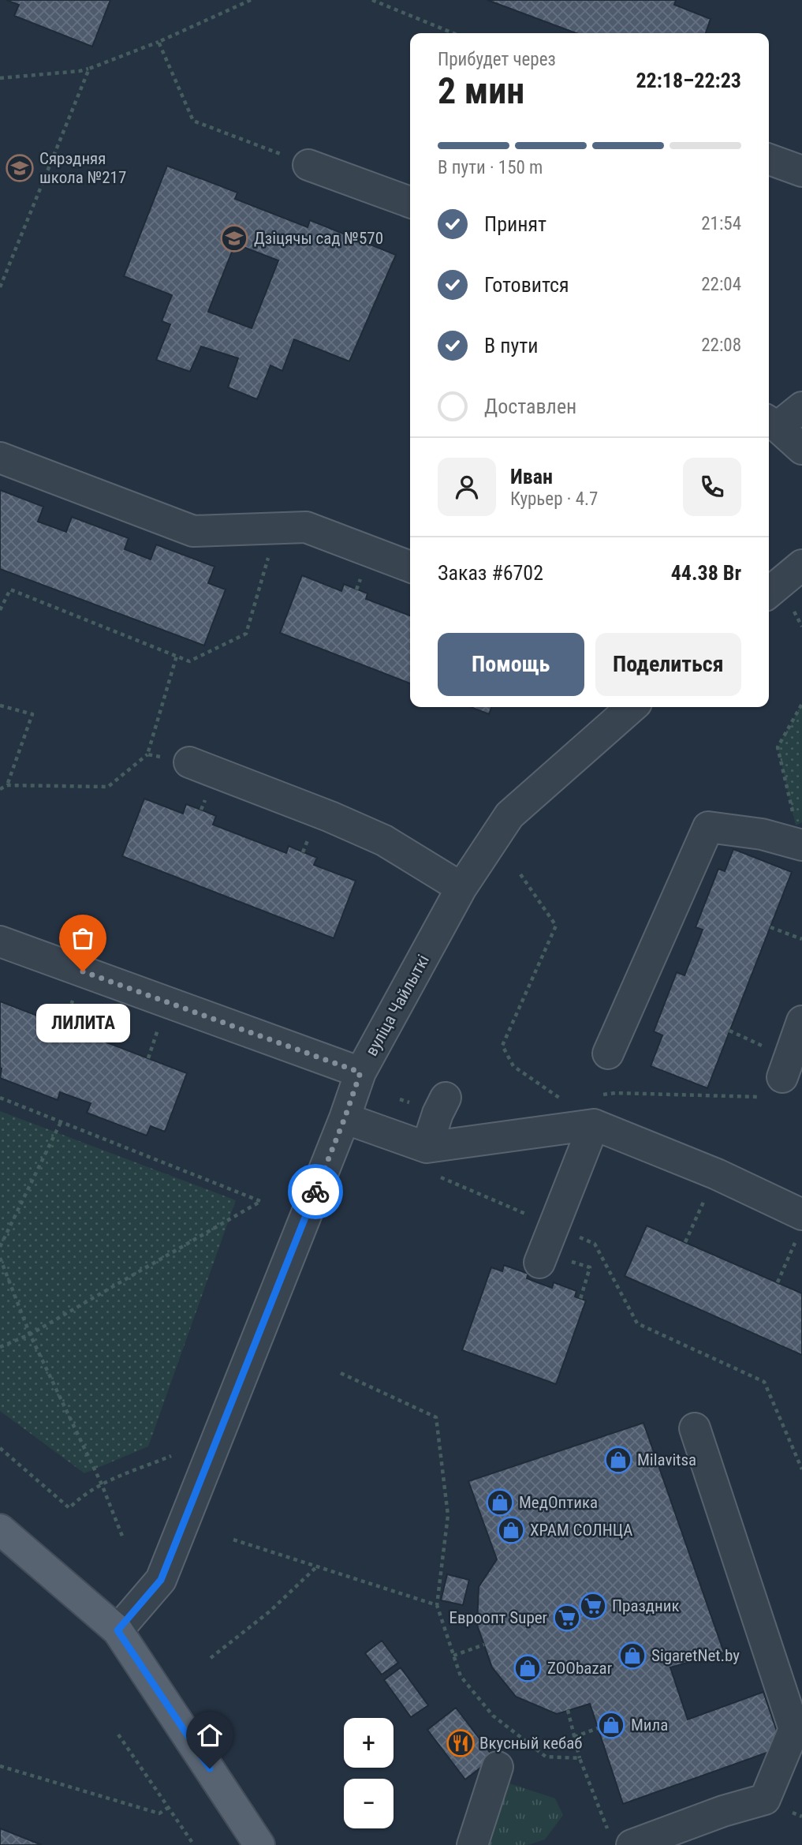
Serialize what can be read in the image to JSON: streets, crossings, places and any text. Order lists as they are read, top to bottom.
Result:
{
  "streets": {
    "street": ["вуліца Чайлыткі"]
  },
  "places": {
    "school or university": ["Сярэдняя школа №217", "Дзіцячы сад №570"],
    "other": ["ЛИЛИТА"],
    "shop": [
      "Milavitsa",
      "МедОптика",
      "ХРАМ СОЛНЦА",
      "SigaretNet.by",
      "ZOObazar",
      "Мила"
    ],
    "supermarket": ["Праздник", "Евроопт Super"],
    "restaurant": ["Вкусный кебаб"]
  },
  "page": {
    "heading": ["2 мин", "Прибудет через", "22:18–22:23"],
    "panel": [
      "Иван",
      "Курьер · 4.7",
      "Заказ #6702",
      "44.38 Br"
    ],
    "bar": "В пути · 150 m",
    "list": [
      ["Принят", "21:54"],
      ["Готовится", "22:04"],
      ["В пути", "22:08"],
      "Доставлен"
    ],
    "buttons": ["Помощь", "Поделиться"],
    "bubble": "ЛИЛИТА",
    "map_buttons": ["+", "−"]
  }
}
